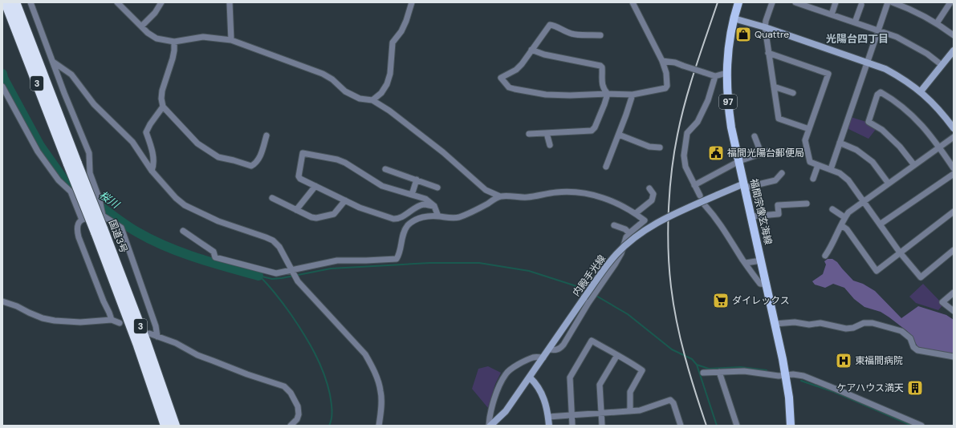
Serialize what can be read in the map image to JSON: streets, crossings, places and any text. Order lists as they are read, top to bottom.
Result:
{
  "streets": {
    "highway": ["3", "国道3号"],
    "main road": ["97", "福間宗像玄海線", "内殿手光線"]
  },
  "crossings": [
    ["福間宗像玄海線", "内殿手光線"]
  ],
  "districts": ["光陽台四丁目"],
  "water": ["桜川"],
  "places": {
    "shop": ["Quattre"],
    "public building": ["福間光陽台郵便局"],
    "supermarket": ["ダイレックス"],
    "hospital": ["東福間病院"],
    "building": ["ケアハウス満天"]
  }
}
